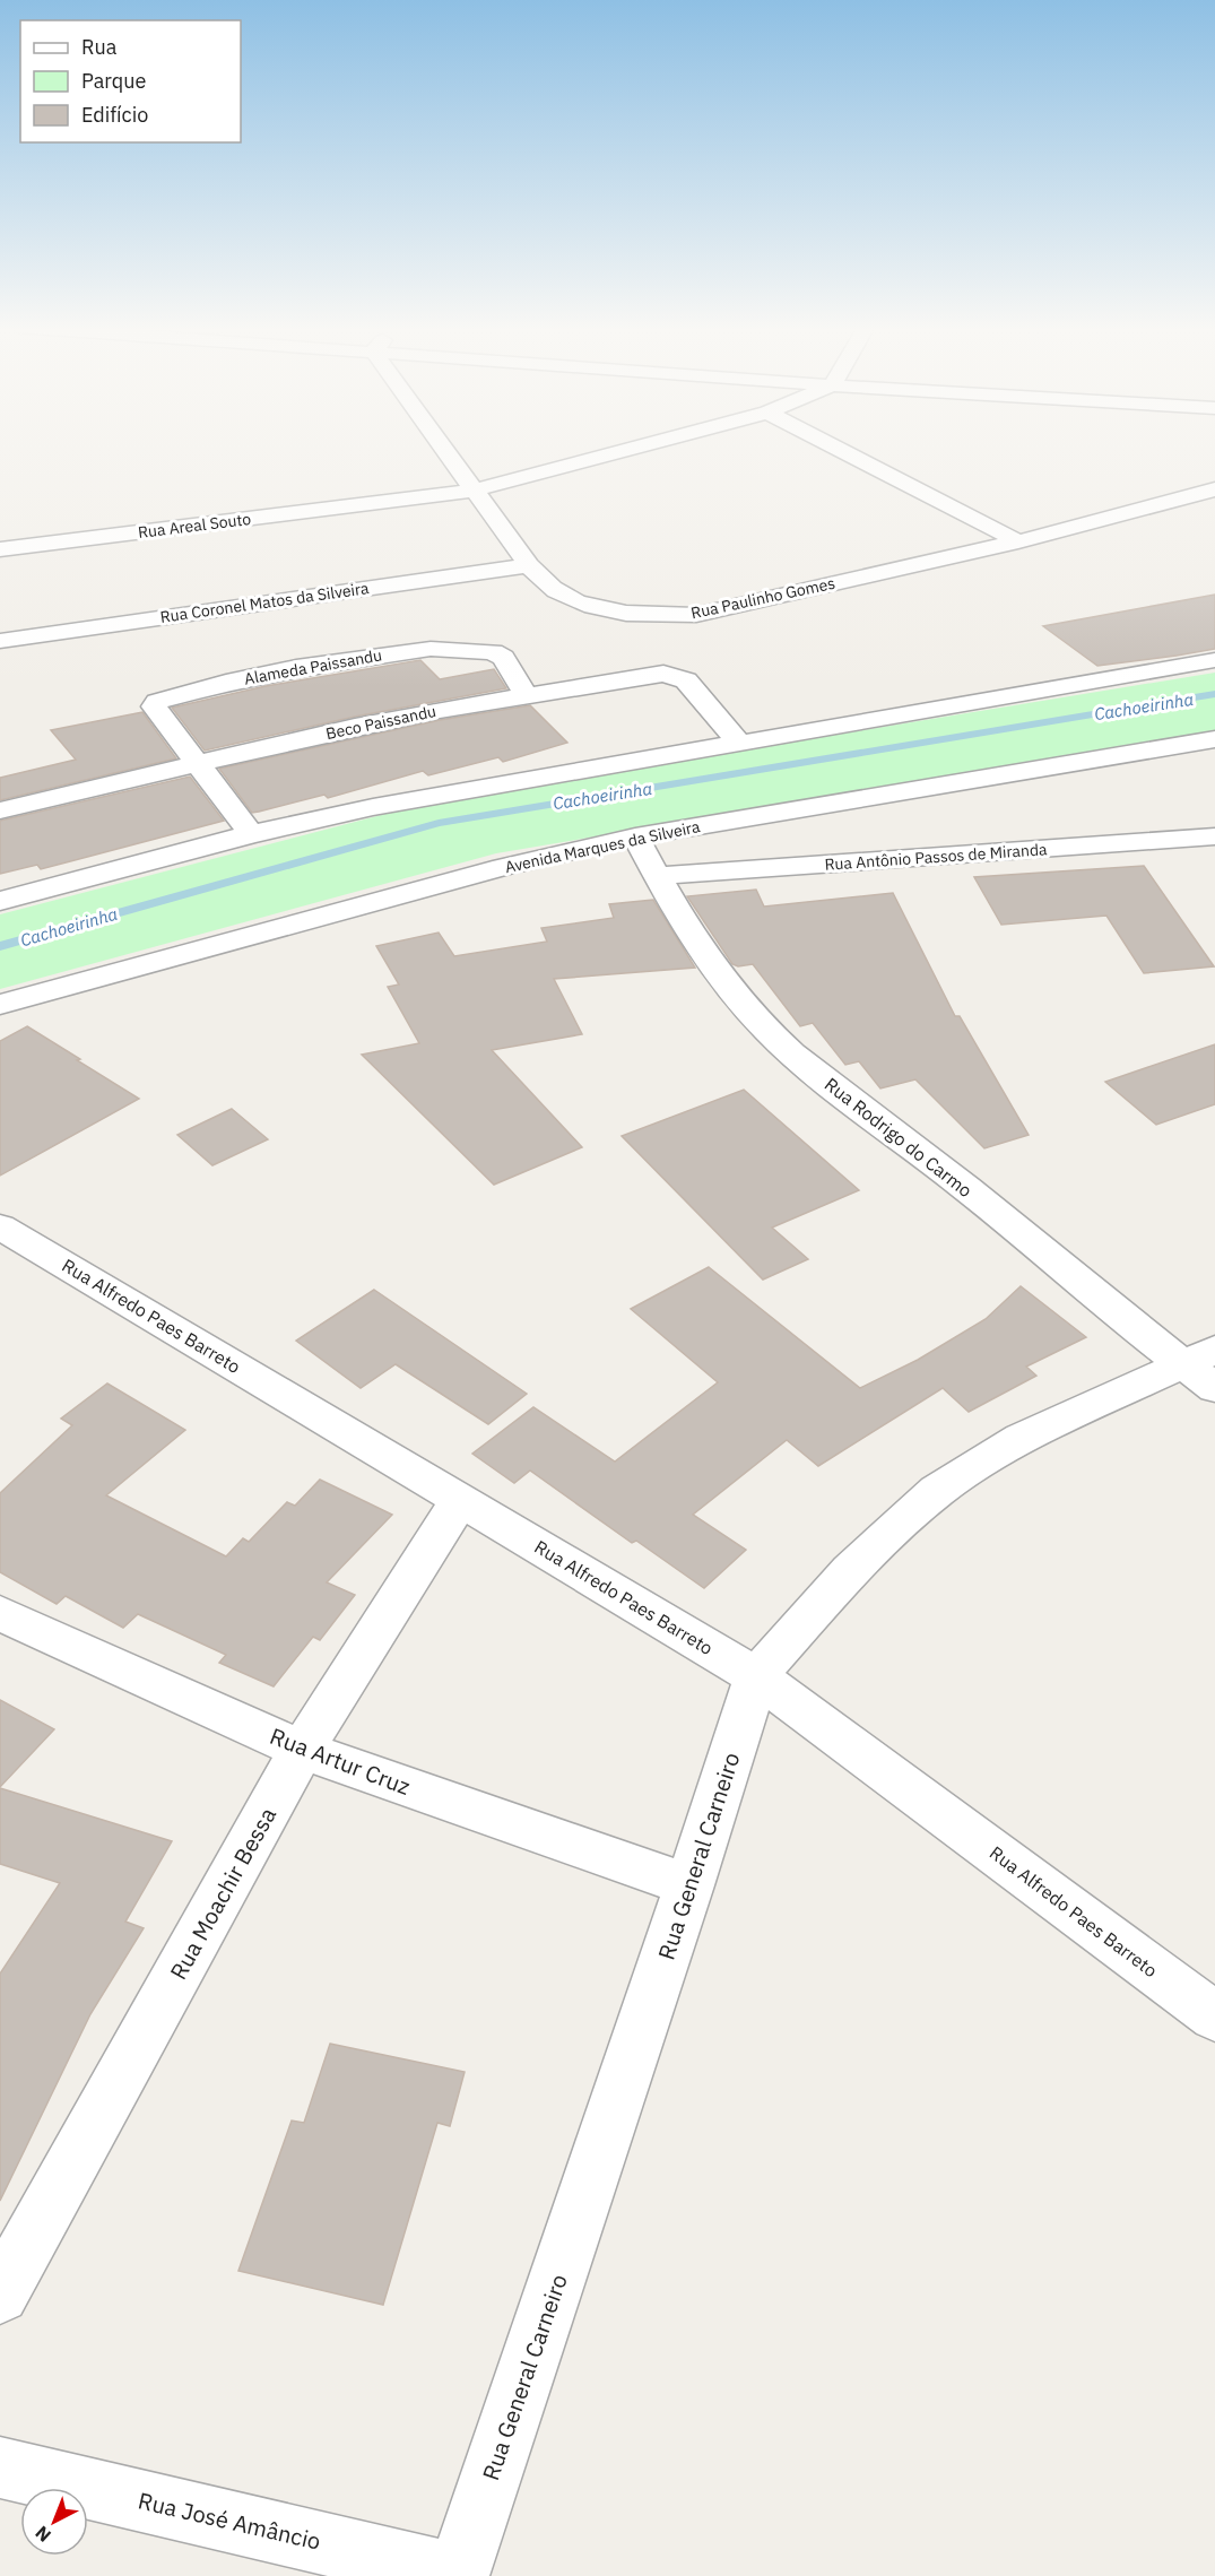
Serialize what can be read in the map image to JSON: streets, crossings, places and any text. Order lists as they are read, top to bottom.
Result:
{
  "streets": {
    "street": [
      "Rua Areal Souto",
      "Rua Paulinho Gomes",
      "Rua Coronel Matos da Silveira",
      "Alameda Paissandu",
      "Beco Paissandu",
      "Avenida Marques da Silveira",
      "Rua Antônio Passos de Miranda",
      "Rua Rodrigo do Carmo",
      "Rua Alfredo Paes Barreto",
      "Rua Artur Cruz",
      "Rua General Carneiro",
      "Rua Moachir Bessa",
      "Rua José Amâncio"
    ]
  },
  "crossings": [
    ["Rua Areal Souto", "Rua Paulinho Gomes"],
    ["Rua Paulinho Gomes", "Rua Coronel Matos da Silveira"],
    ["Alameda Paissandu", "Beco Paissandu"],
    ["Avenida Marques da Silveira", "Rua Rodrigo do Carmo"],
    ["Rua Antônio Passos de Miranda", "Rua Rodrigo do Carmo"],
    ["Rua Rodrigo do Carmo", "Rua General Carneiro"],
    ["Rua Alfredo Paes Barreto", "Rua General Carneiro"],
    ["Rua Alfredo Paes Barreto", "Rua Moachir Bessa"],
    ["Rua Artur Cruz", "Rua General Carneiro"],
    ["Rua Artur Cruz", "Rua Moachir Bessa"],
    ["Rua General Carneiro", "Rua José Amâncio"]
  ],
  "water": ["Cachoeirinha"],
  "legend": ["Rua", "Parque", "Edifício"],
  "north": "bottom left"
}
